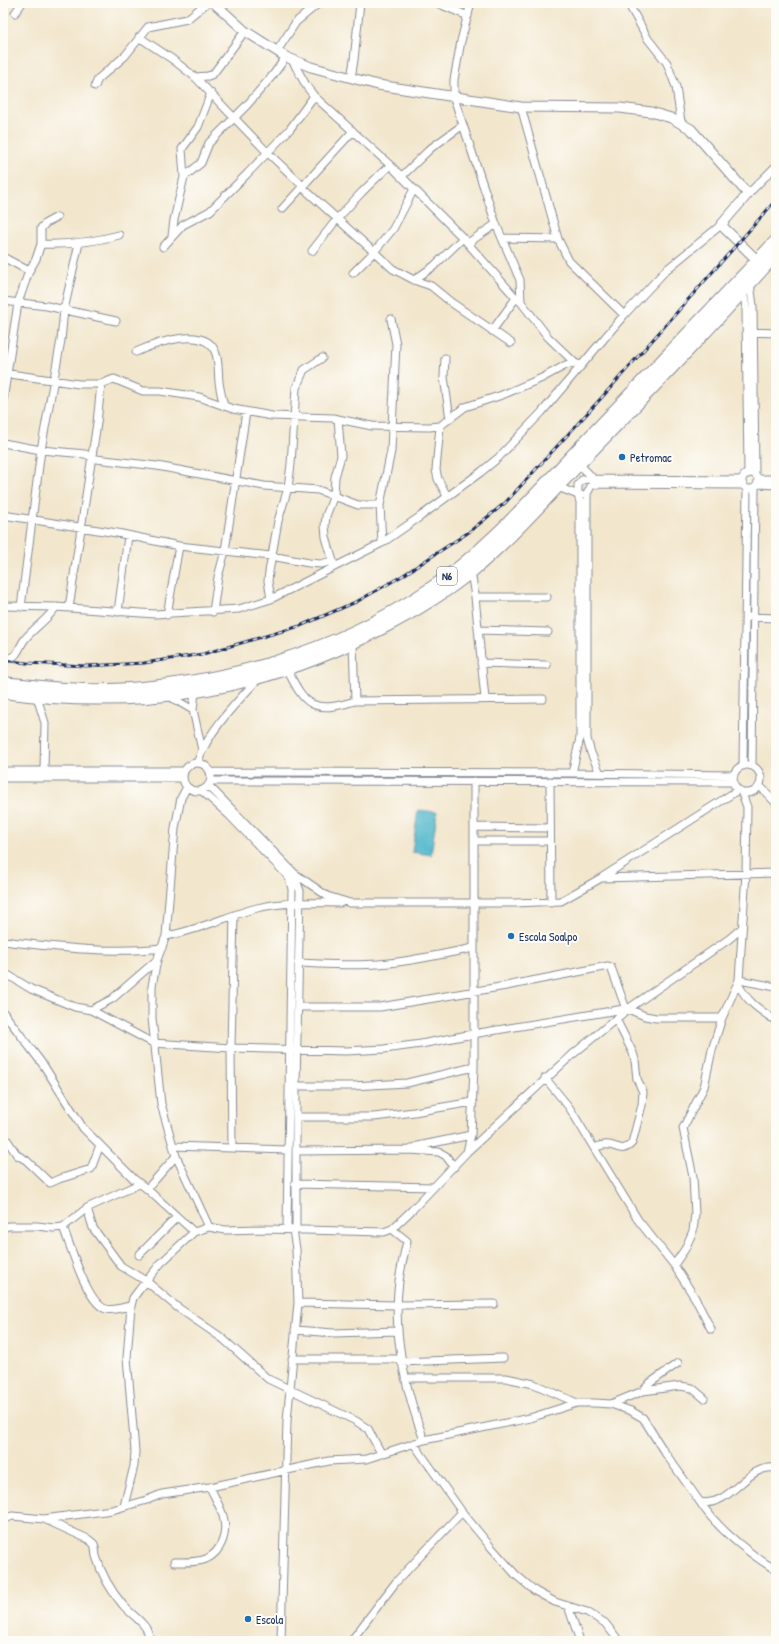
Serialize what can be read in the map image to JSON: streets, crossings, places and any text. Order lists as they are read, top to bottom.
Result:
{
  "streets": {
    "highway": ["N6"]
  },
  "places": ["Petromac", "Escola Soalpo", "Escola"]
}
